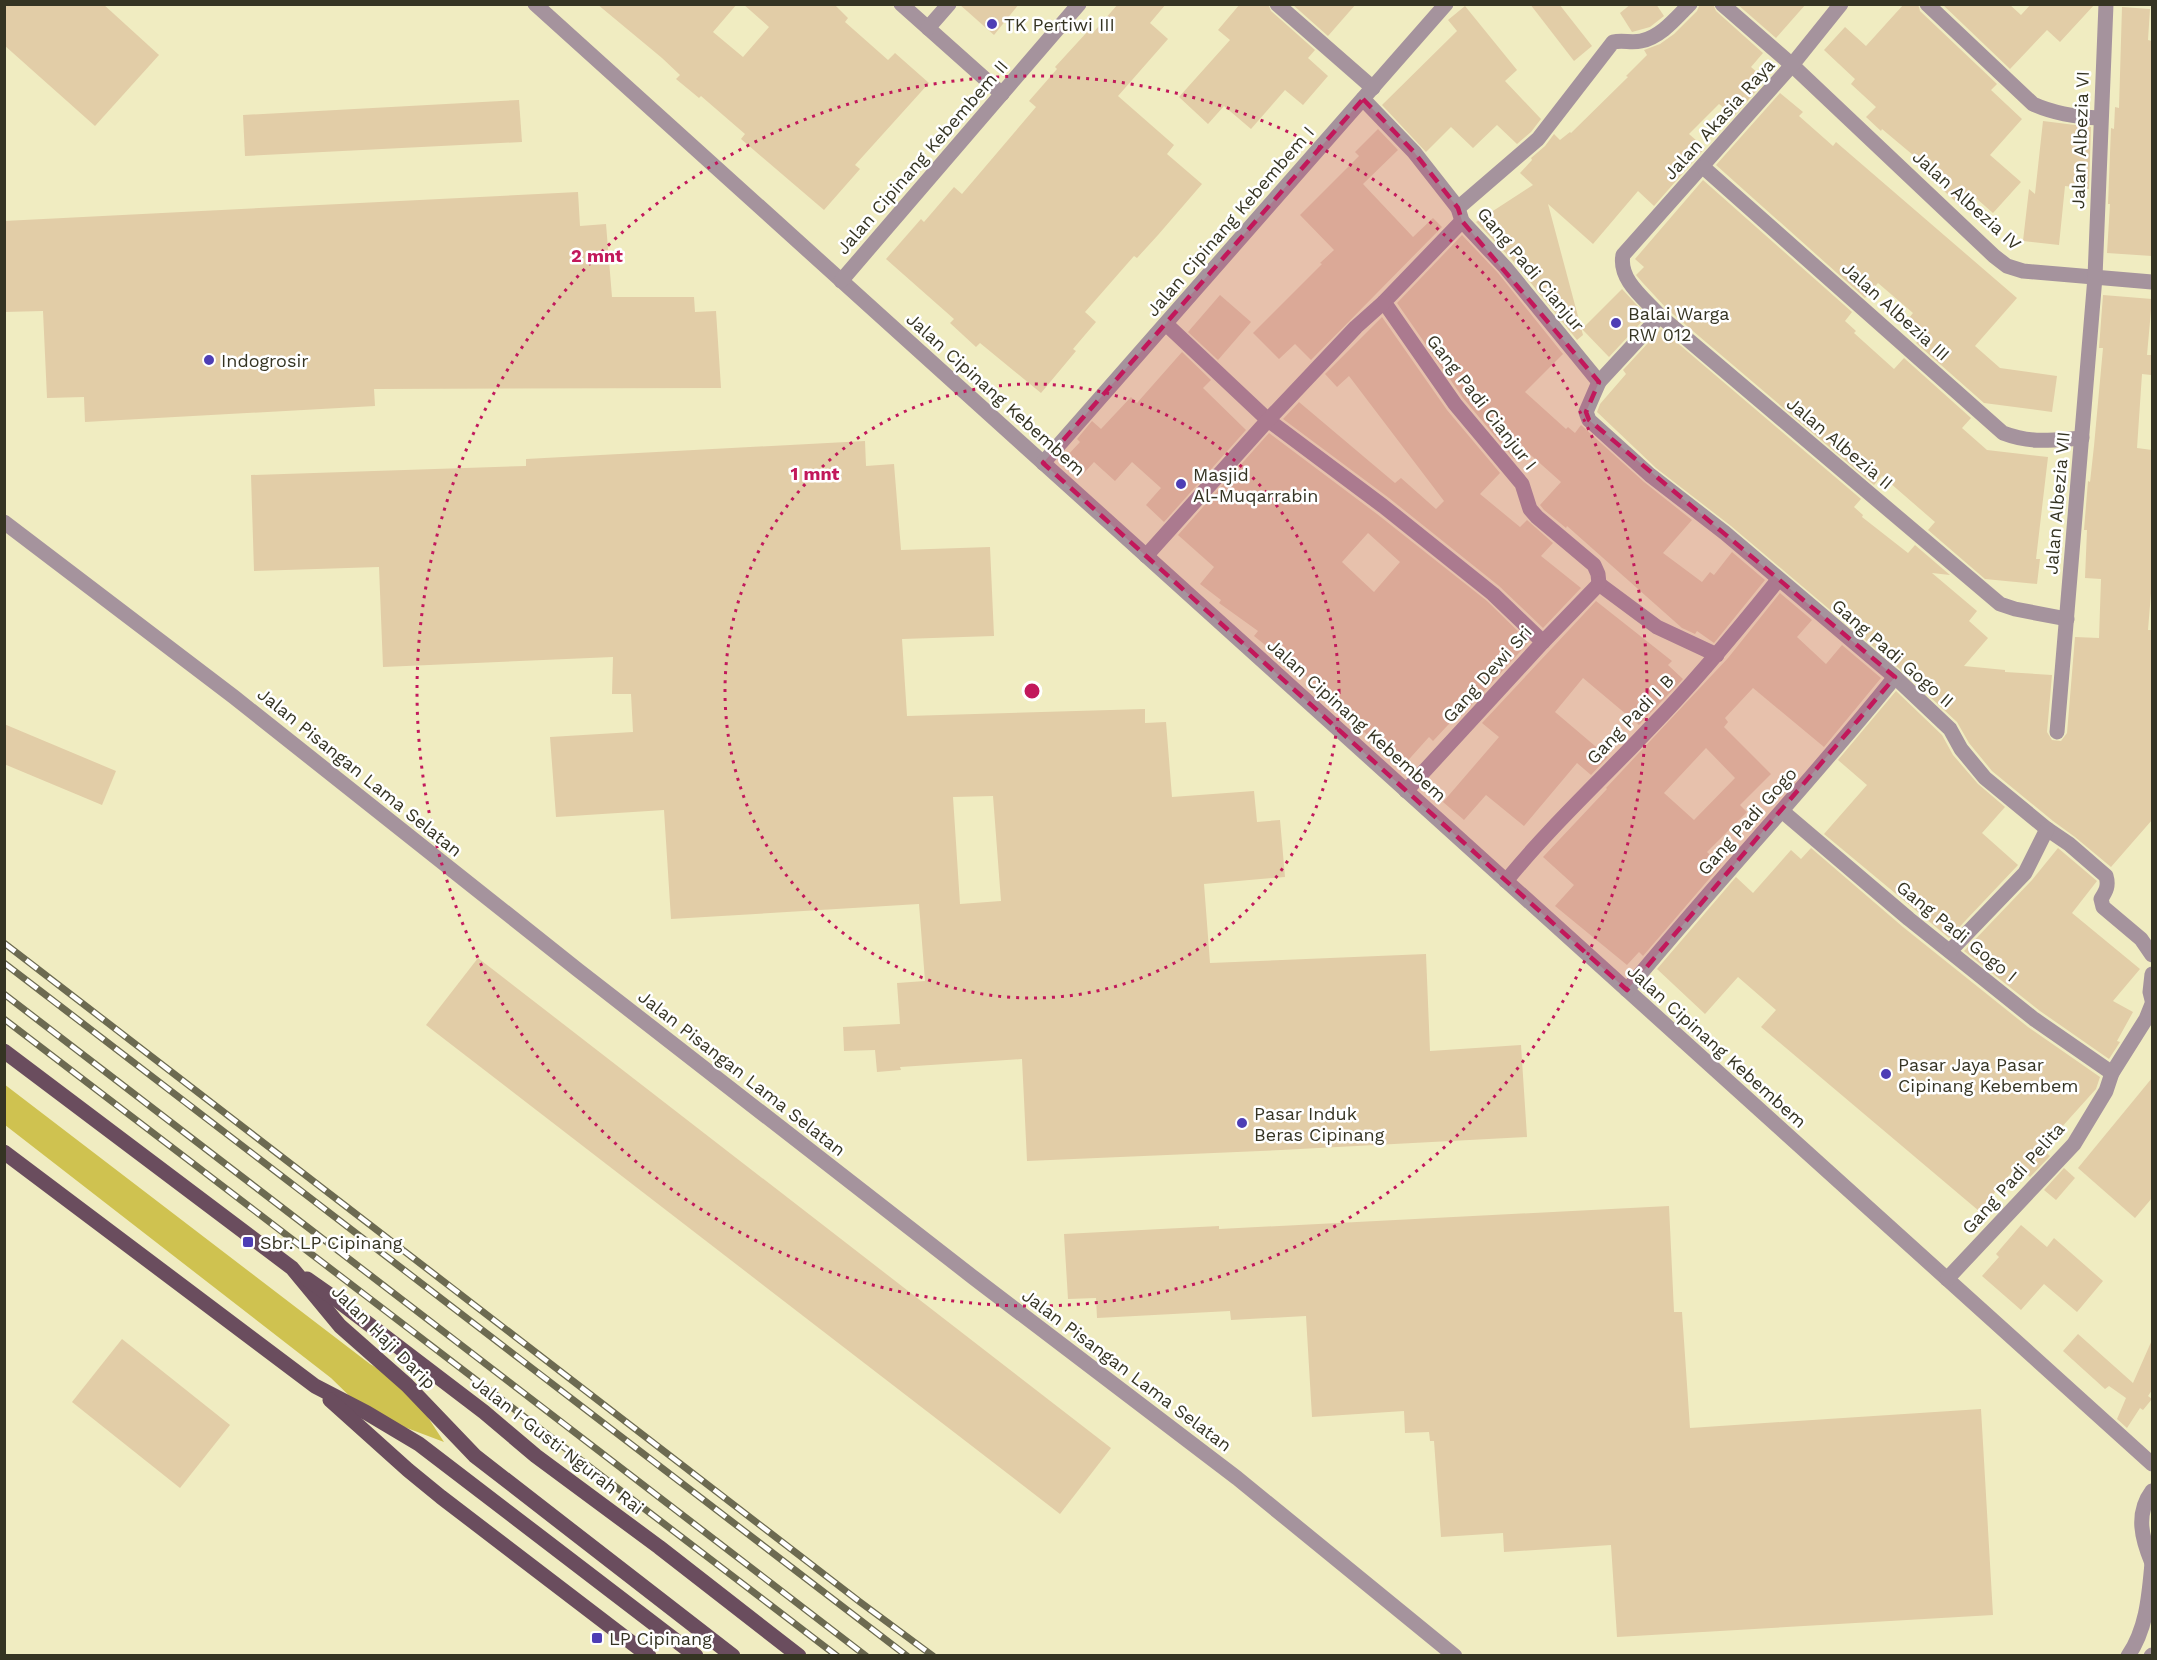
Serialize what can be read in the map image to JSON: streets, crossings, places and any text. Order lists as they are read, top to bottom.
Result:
{
  "streets": {
    "main road": ["Jalan Haji Darip", "Jalan I Gusti Ngurah Rai"],
    "street": [
      "Jalan Akasia Raya",
      "Jalan Albezia VI",
      "Jalan Cipinang Kebembem II",
      "Jalan Albezia IV",
      "Jalan Cipinang Kebembem I",
      "Gang Padi Cianjur",
      "Jalan Albezia III",
      "Jalan Cipinang Kebembem",
      "Gang Padi Cianjur I",
      "Jalan Albezia II",
      "Jalan Albezia VII",
      "Gang Padi Gogo II",
      "Gang Dewi Sri",
      "Gang Padi I B",
      "Jalan Pisangan Lama Selatan",
      "Gang Padi Gogo",
      "Gang Padi Gogo I",
      "Gang Padi Pelita"
    ]
  },
  "crossings": [
    ["Jalan Akasia Raya", "Jalan Albezia IV"],
    ["Jalan Akasia Raya", "Jalan Albezia III"],
    ["Jalan Akasia Raya", "Jalan Albezia II"],
    ["Jalan Albezia VI", "Jalan Albezia IV"],
    ["Jalan Albezia VI", "Jalan Albezia VII"],
    ["Jalan Cipinang Kebembem II", "Jalan Cipinang Kebembem"],
    ["Jalan Albezia IV", "Jalan Albezia VII"],
    ["Jalan Cipinang Kebembem I", "Gang Padi Cianjur"],
    ["Jalan Cipinang Kebembem I", "Jalan Cipinang Kebembem"],
    ["Gang Padi Cianjur", "Gang Padi Gogo II"],
    ["Jalan Albezia III", "Jalan Albezia VII"],
    ["Jalan Cipinang Kebembem", "Gang Dewi Sri"],
    ["Jalan Cipinang Kebembem", "Gang Padi I B"],
    ["Jalan Cipinang Kebembem", "Gang Padi Gogo"],
    ["Jalan Cipinang Kebembem", "Gang Padi Pelita"],
    ["Gang Padi Cianjur I", "Gang Dewi Sri"],
    ["Gang Padi Cianjur I", "Gang Padi I B"],
    ["Jalan Albezia II", "Jalan Albezia VII"],
    ["Gang Padi Gogo II", "Gang Padi I B"],
    ["Gang Padi Gogo II", "Gang Padi Gogo"],
    ["Gang Padi Gogo", "Gang Padi Gogo I"],
    ["Gang Padi Gogo I", "Gang Padi Pelita"],
    ["Jalan Haji Darip", "Jalan I Gusti Ngurah Rai"]
  ],
  "places": {
    "other": [
      "TK Pertiwi III",
      "Balai Warga RW 012",
      "Indogrosir",
      "Masjid Al-Muqarrabin",
      "Pasar Jaya Pasar Cipinang Kebembem",
      "Pasar Induk Beras Cipinang"
    ],
    "transit": ["Sbr. LP Cipinang", "LP Cipinang"]
  },
  "rings": ["2 mnt", "1 mnt"]
}
